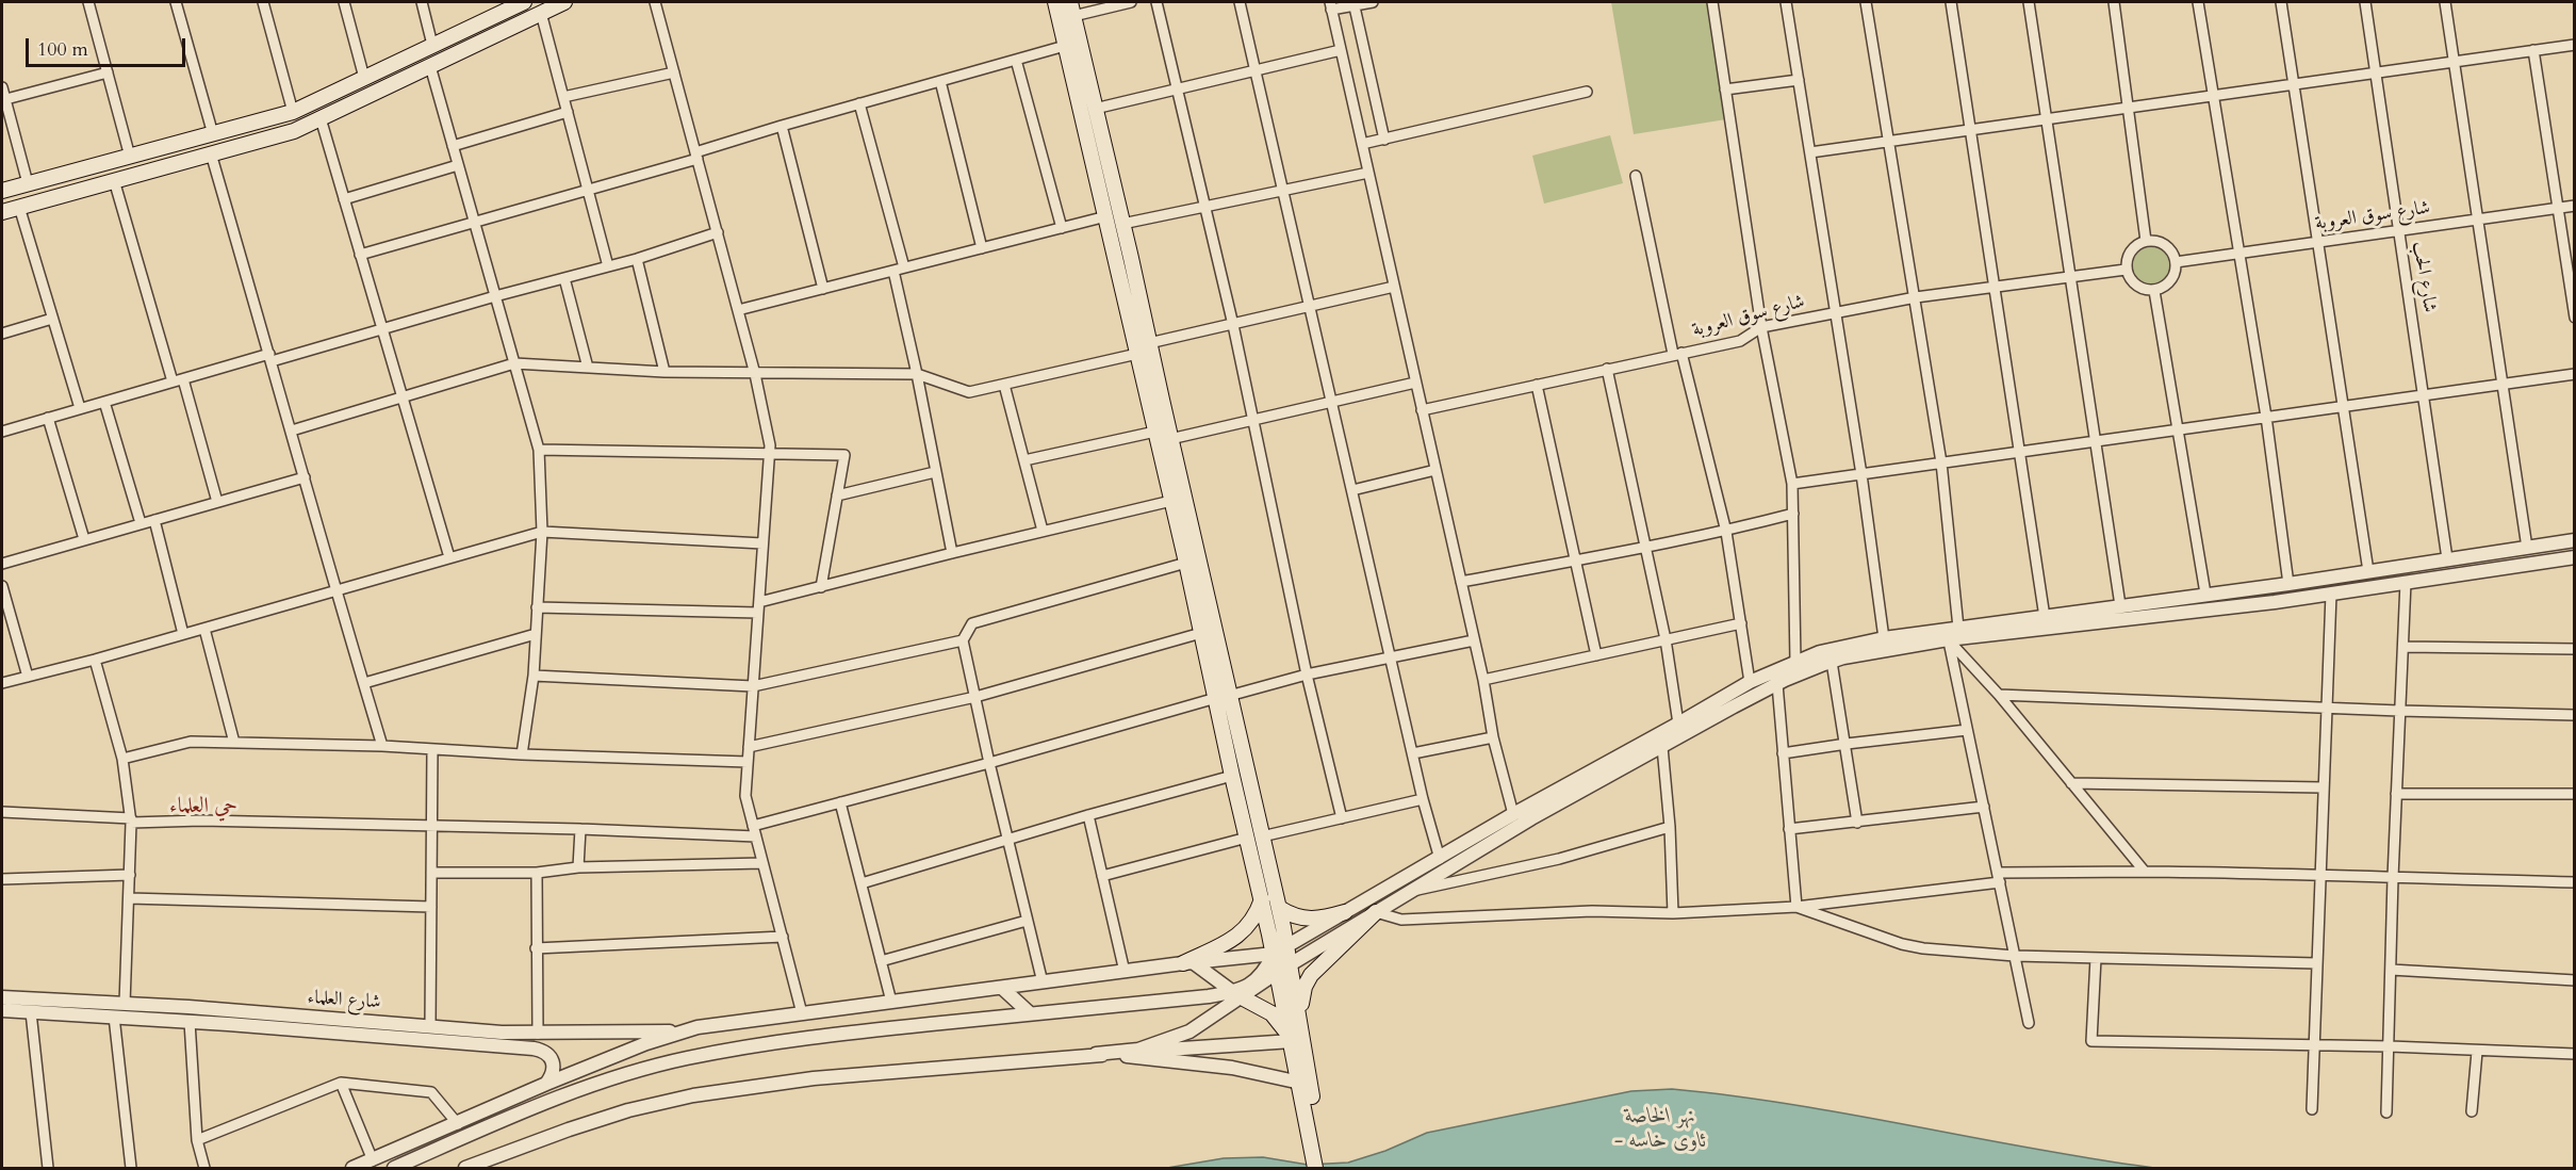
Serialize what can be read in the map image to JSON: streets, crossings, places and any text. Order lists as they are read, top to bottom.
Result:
{
  "streets": {
    "street": ["شارع سوق العروبة", "شارع الحب", "شارع العلماء"]
  },
  "crossings": [
    ["شارع سوق العروبة", "شارع الحب"]
  ],
  "districts": ["حي العلماء"],
  "water": ["نهر الخاصة - ئاوی خاسە"],
  "scale_bar": "100 m"
}
